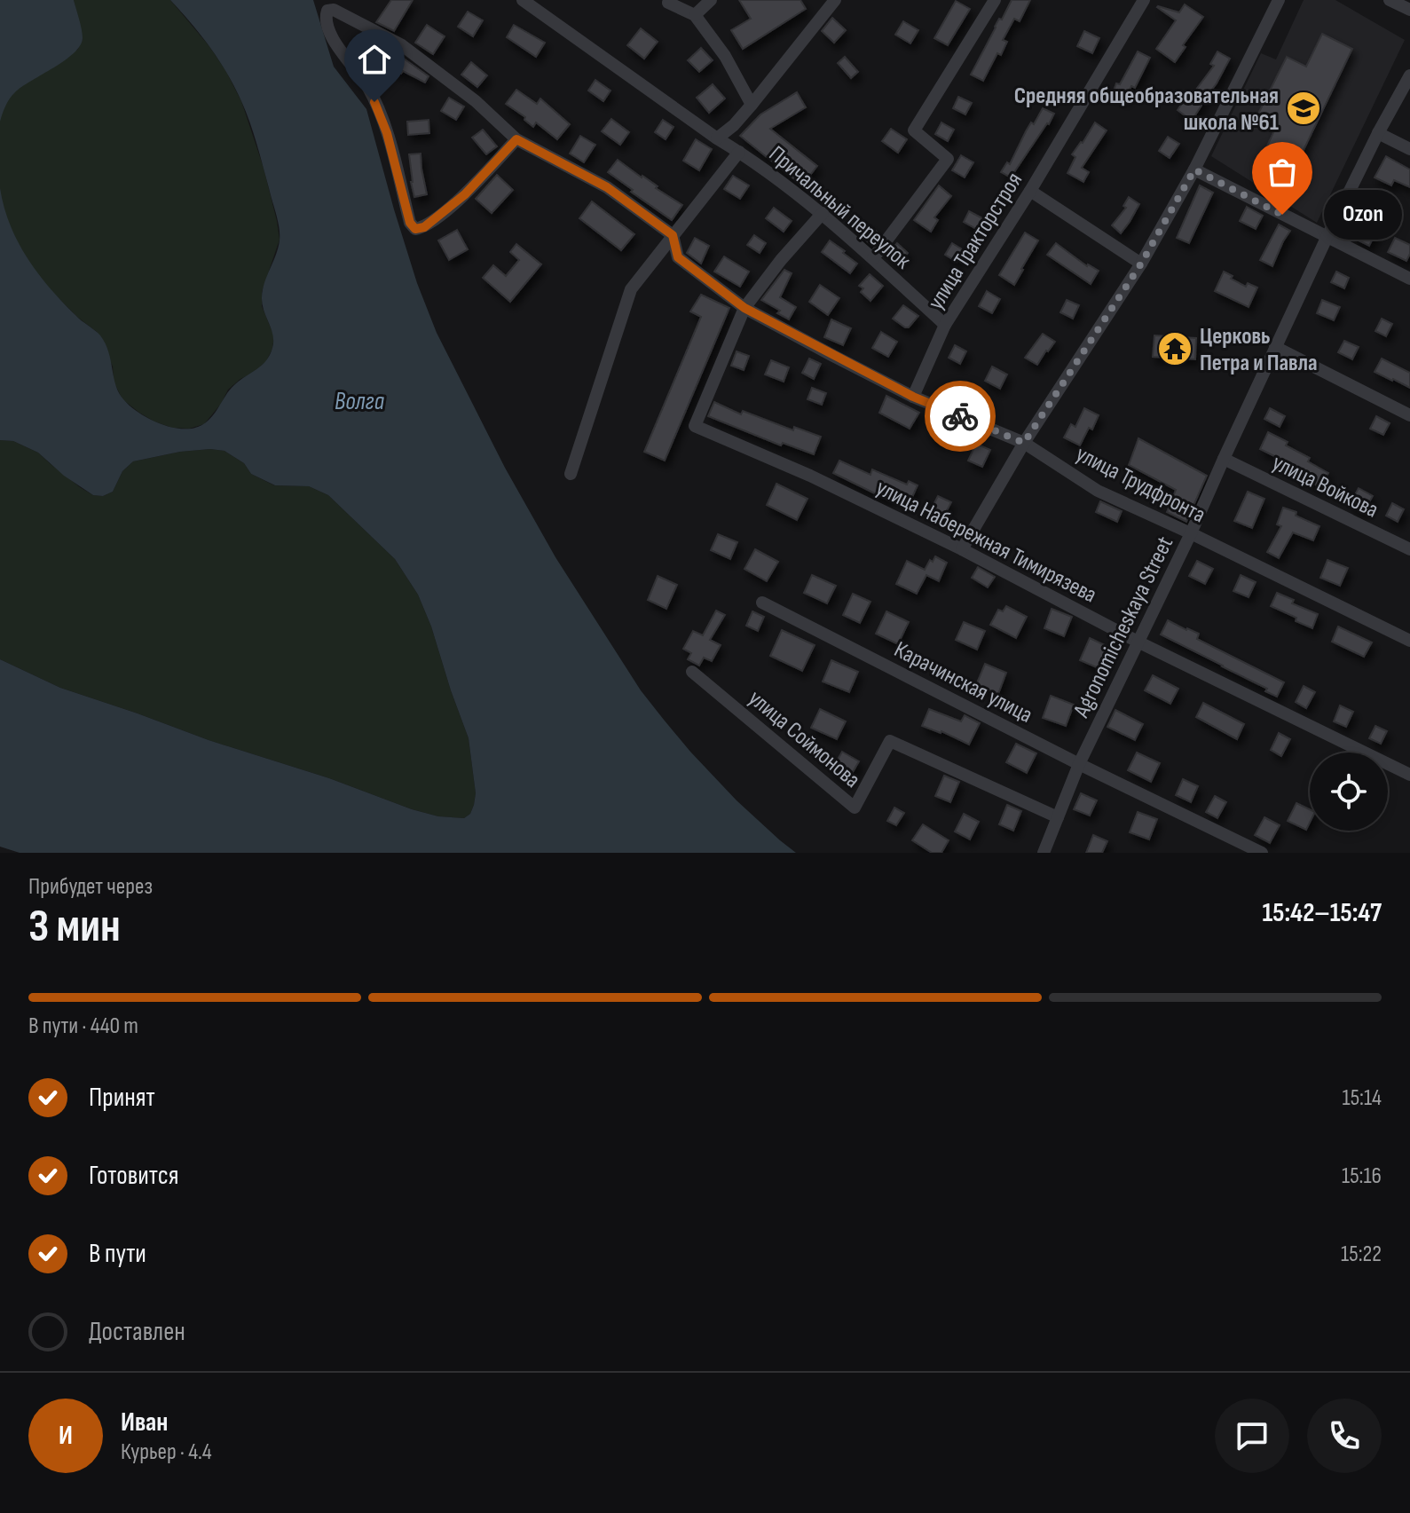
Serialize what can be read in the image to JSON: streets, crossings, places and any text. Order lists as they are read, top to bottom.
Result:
{
  "streets": {
    "street": [
      "Причальный переулок",
      "улица Тракторстроя",
      "улица Трудфронта",
      "улица Войкова",
      "улица Набережная Тимирязева",
      "Agronomicheskaya Street",
      "Карачинская улица",
      "улица Соймонова"
    ]
  },
  "crossings": [
    ["Причальный переулок", "улица Тракторстроя"],
    ["улица Тракторстроя", "улица Трудфронта"],
    ["улица Трудфронта", "улица Набережная Тимирязева"],
    ["улица Трудфронта", "Agronomicheskaya Street"],
    ["улица Войкова", "Agronomicheskaya Street"],
    ["улица Набережная Тимирязева", "Agronomicheskaya Street"],
    ["Agronomicheskaya Street", "Карачинская улица"],
    ["Agronomicheskaya Street", "улица Соймонова"]
  ],
  "water": ["Волга"],
  "places": {
    "school or university": ["Средняя общеобразовательная школа №61"],
    "other": ["Ozon"],
    "temple": ["Церковь Петра и Павла"]
  },
  "page": {
    "bubble": "Ozon",
    "heading": ["3 мин", "Прибудет через", "15:42–15:47"],
    "panel": ["Иван", "Курьер · 4.4"],
    "bar": "В пути · 440 m",
    "list": [
      ["Принят", "15:14"],
      ["Готовится", "15:16"],
      ["В пути", "15:22"],
      "Доставлен"
    ],
    "round": "И"
  }
}
